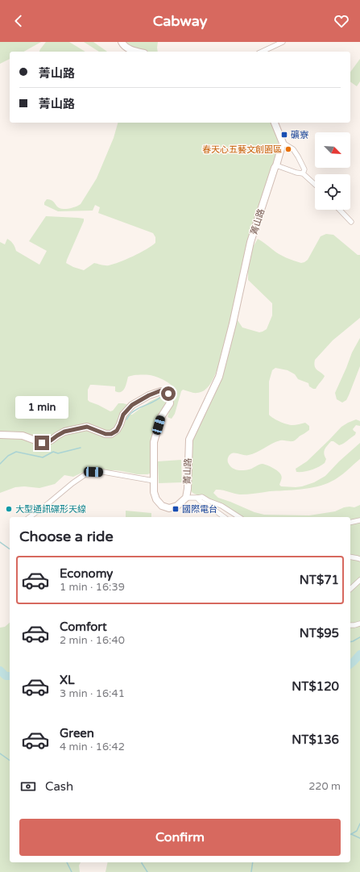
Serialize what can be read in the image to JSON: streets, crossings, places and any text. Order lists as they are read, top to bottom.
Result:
{
  "streets": {
    "street": ["菁山路"]
  },
  "places": {
    "transit": ["礦寮", "國際電台"],
    "other": ["春天心五藝文創園區", "大型通訊碟形天線"]
  },
  "north": "bottom right",
  "page": {
    "header": "Cabway",
    "banner": ["菁山路", "菁山路"],
    "bubble": "1 min",
    "heading": "Choose a ride",
    "list": [
      {
        "name": "Economy",
        "note": "1 min · 16:39",
        "value": "NT$71"
      },
      {
        "name": "Comfort",
        "note": "2 min · 16:40",
        "value": "NT$95"
      },
      {
        "name": "XL",
        "note": "3 min · 16:41",
        "value": "NT$120"
      },
      {
        "name": "Green",
        "note": "4 min · 16:42",
        "value": "NT$136"
      }
    ],
    "pay": ["Cash", "220 m"],
    "buttons": "Confirm"
  }
}
